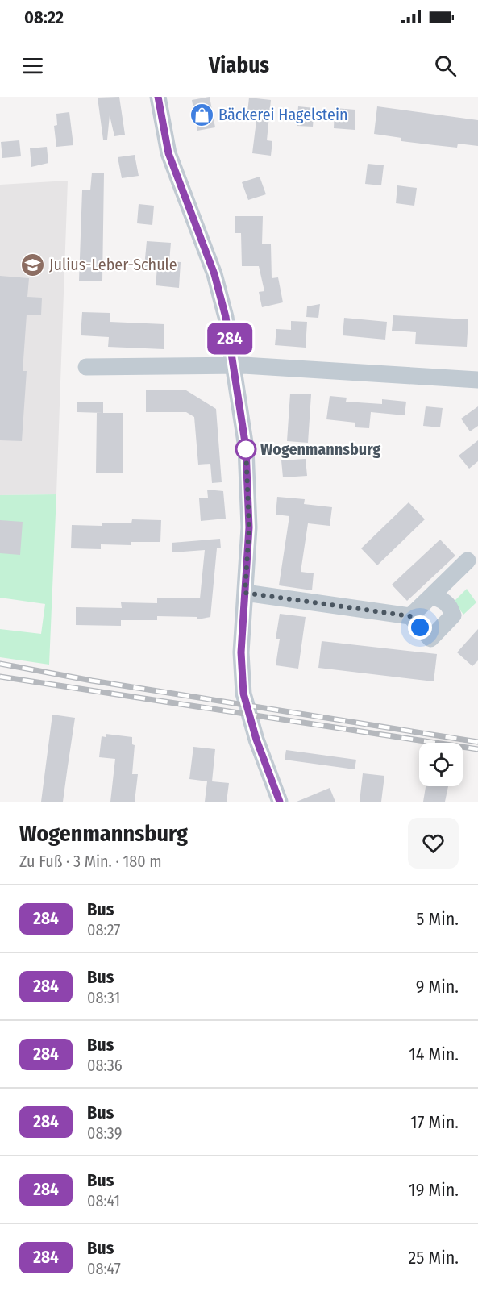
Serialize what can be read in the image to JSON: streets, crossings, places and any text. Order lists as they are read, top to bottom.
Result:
{
  "places": {
    "shop": ["Bäckerei Hagelstein"],
    "school or university": ["Julius-Leber-Schule"],
    "other": ["Wogenmannsburg"]
  },
  "lines": ["bus line 284"],
  "page": {
    "status": "08:22",
    "header": "Viabus",
    "on_map": "284",
    "heading": ["Wogenmannsburg", "Zu Fuß · 3 Min. · 180 m"],
    "list": [
      {
        "mark": "284",
        "name": "Bus",
        "note": "08:27",
        "value": "5 Min."
      },
      {
        "mark": "284",
        "name": "Bus",
        "note": "08:31",
        "value": "9 Min."
      },
      {
        "mark": "284",
        "name": "Bus",
        "note": "08:36",
        "value": "14 Min."
      },
      {
        "mark": "284",
        "name": "Bus",
        "note": "08:39",
        "value": "17 Min."
      },
      {
        "mark": "284",
        "name": "Bus",
        "note": "08:41",
        "value": "19 Min."
      },
      {
        "mark": "284",
        "name": "Bus",
        "note": "08:47",
        "value": "25 Min."
      }
    ]
  }
}
